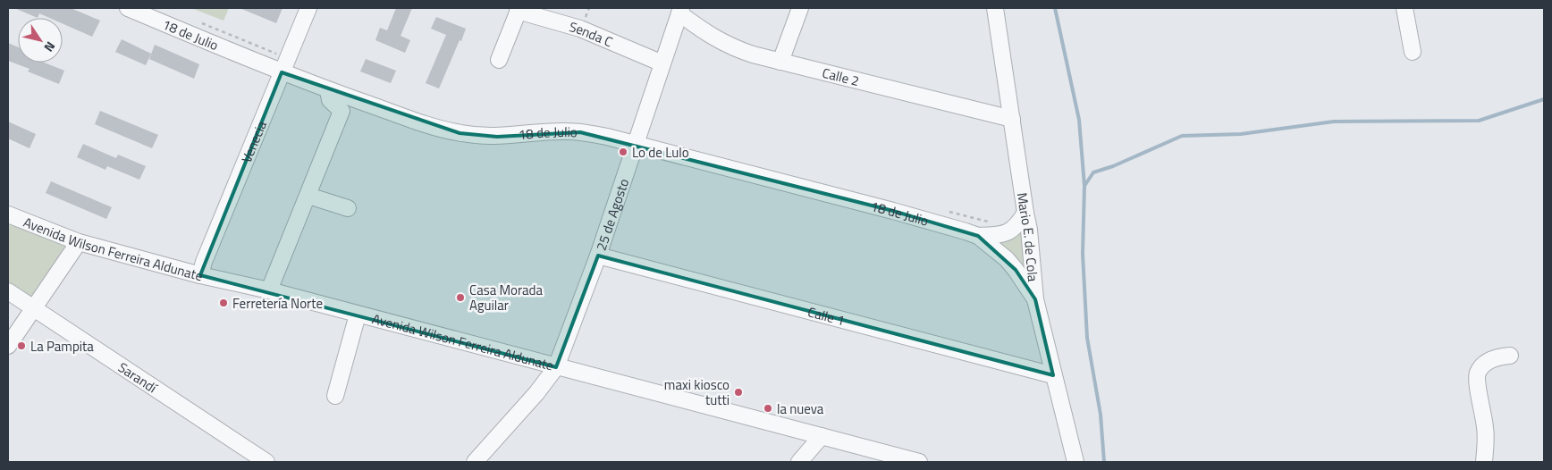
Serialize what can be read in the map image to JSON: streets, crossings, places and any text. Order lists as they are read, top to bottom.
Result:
{
  "streets": {
    "street": [
      "18 de Julio",
      "Senda C",
      "Calle 2",
      "Venecia",
      "25 de Agosto",
      "Mario E. de Cola",
      "Avenida Wilson Ferreira Aldunate",
      "Calle 1",
      "Sarandí"
    ]
  },
  "crossings": [
    ["18 de Julio", "Venecia"],
    ["18 de Julio", "25 de Agosto"],
    ["18 de Julio", "Mario E. de Cola"],
    ["Senda C", "25 de Agosto"],
    ["Calle 2", "25 de Agosto"],
    ["Calle 2", "Mario E. de Cola"],
    ["Venecia", "Avenida Wilson Ferreira Aldunate"],
    ["25 de Agosto", "Avenida Wilson Ferreira Aldunate"],
    ["25 de Agosto", "Calle 1"],
    ["Mario E. de Cola", "Calle 1"]
  ],
  "places": [
    "Lo de Lulo",
    "Casa Morada Aguilar",
    "Ferretería Norte",
    "La Pampita",
    "maxi kiosco tutti",
    "la nueva"
  ],
  "north": "bottom right"
}
